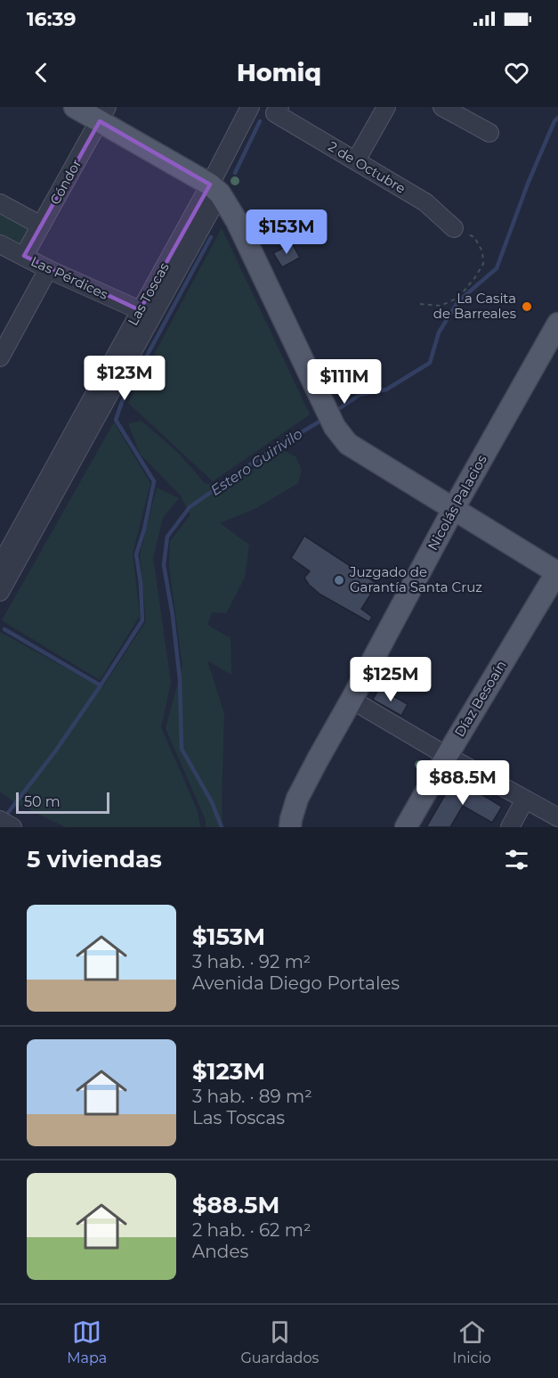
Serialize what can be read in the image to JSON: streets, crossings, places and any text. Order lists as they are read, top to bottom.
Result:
{
  "streets": {
    "main road": ["Nicolás Palacios", "Díaz Besoaín"],
    "street": [
      "2 de Octubre",
      "Cóndor",
      "Las Pérdices",
      "Las Toscas"
    ]
  },
  "crossings": [
    ["Cóndor", "Las Pérdices"],
    ["Las Pérdices", "Las Toscas"]
  ],
  "water": ["Estero Guirivilo"],
  "places": ["La Casita de Barreales", "Juzgado de Garantía Santa Cruz"],
  "scale_bar": "50 m",
  "page": {
    "status": "16:39",
    "header": "Homiq",
    "price": [
      "$153M",
      "$123M",
      "$111M",
      "$125M",
      "$88.5M"
    ],
    "scale": "50 m",
    "heading": "5 viviendas",
    "list": [
      {
        "name": "$153M",
        "note": "3 hab. · 92 m² · Avenida Diego Portales"
      },
      {
        "name": "$123M",
        "note": "3 hab. · 89 m² · Las Toscas"
      },
      {
        "name": "$88.5M",
        "note": "2 hab. · 62 m² · Andes"
      }
    ],
    "tabs": ["Mapa", "Guardados", "Inicio"]
  }
}
